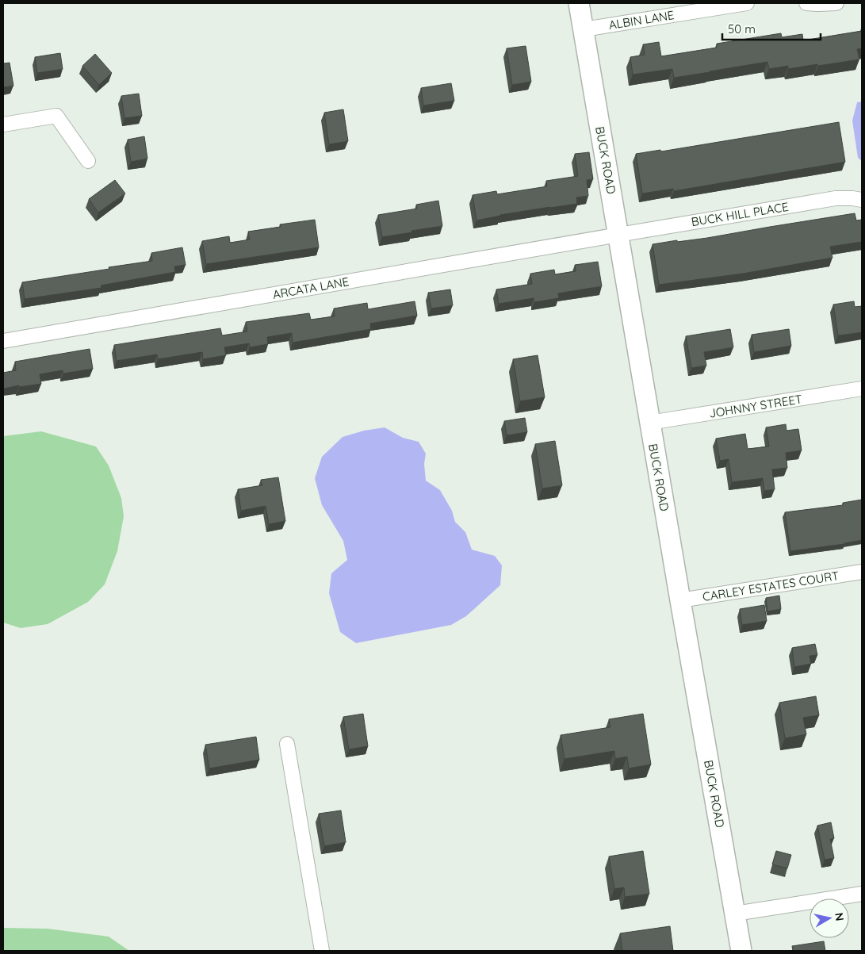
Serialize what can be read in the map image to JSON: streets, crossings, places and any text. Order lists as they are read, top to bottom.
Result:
{
  "streets": {
    "street": [
      "ALBIN LANE",
      "BUCK ROAD",
      "BUCK HILL PLACE",
      "ARCATA LANE",
      "JOHNNY STREET",
      "CARLEY ESTATES COURT"
    ]
  },
  "crossings": [
    ["ALBIN LANE", "BUCK ROAD"],
    ["BUCK ROAD", "BUCK HILL PLACE"],
    ["BUCK ROAD", "ARCATA LANE"],
    ["BUCK ROAD", "JOHNNY STREET"],
    ["BUCK ROAD", "CARLEY ESTATES COURT"],
    ["BUCK HILL PLACE", "ARCATA LANE"]
  ],
  "scale_bar": "50 m",
  "north": "right"
}
